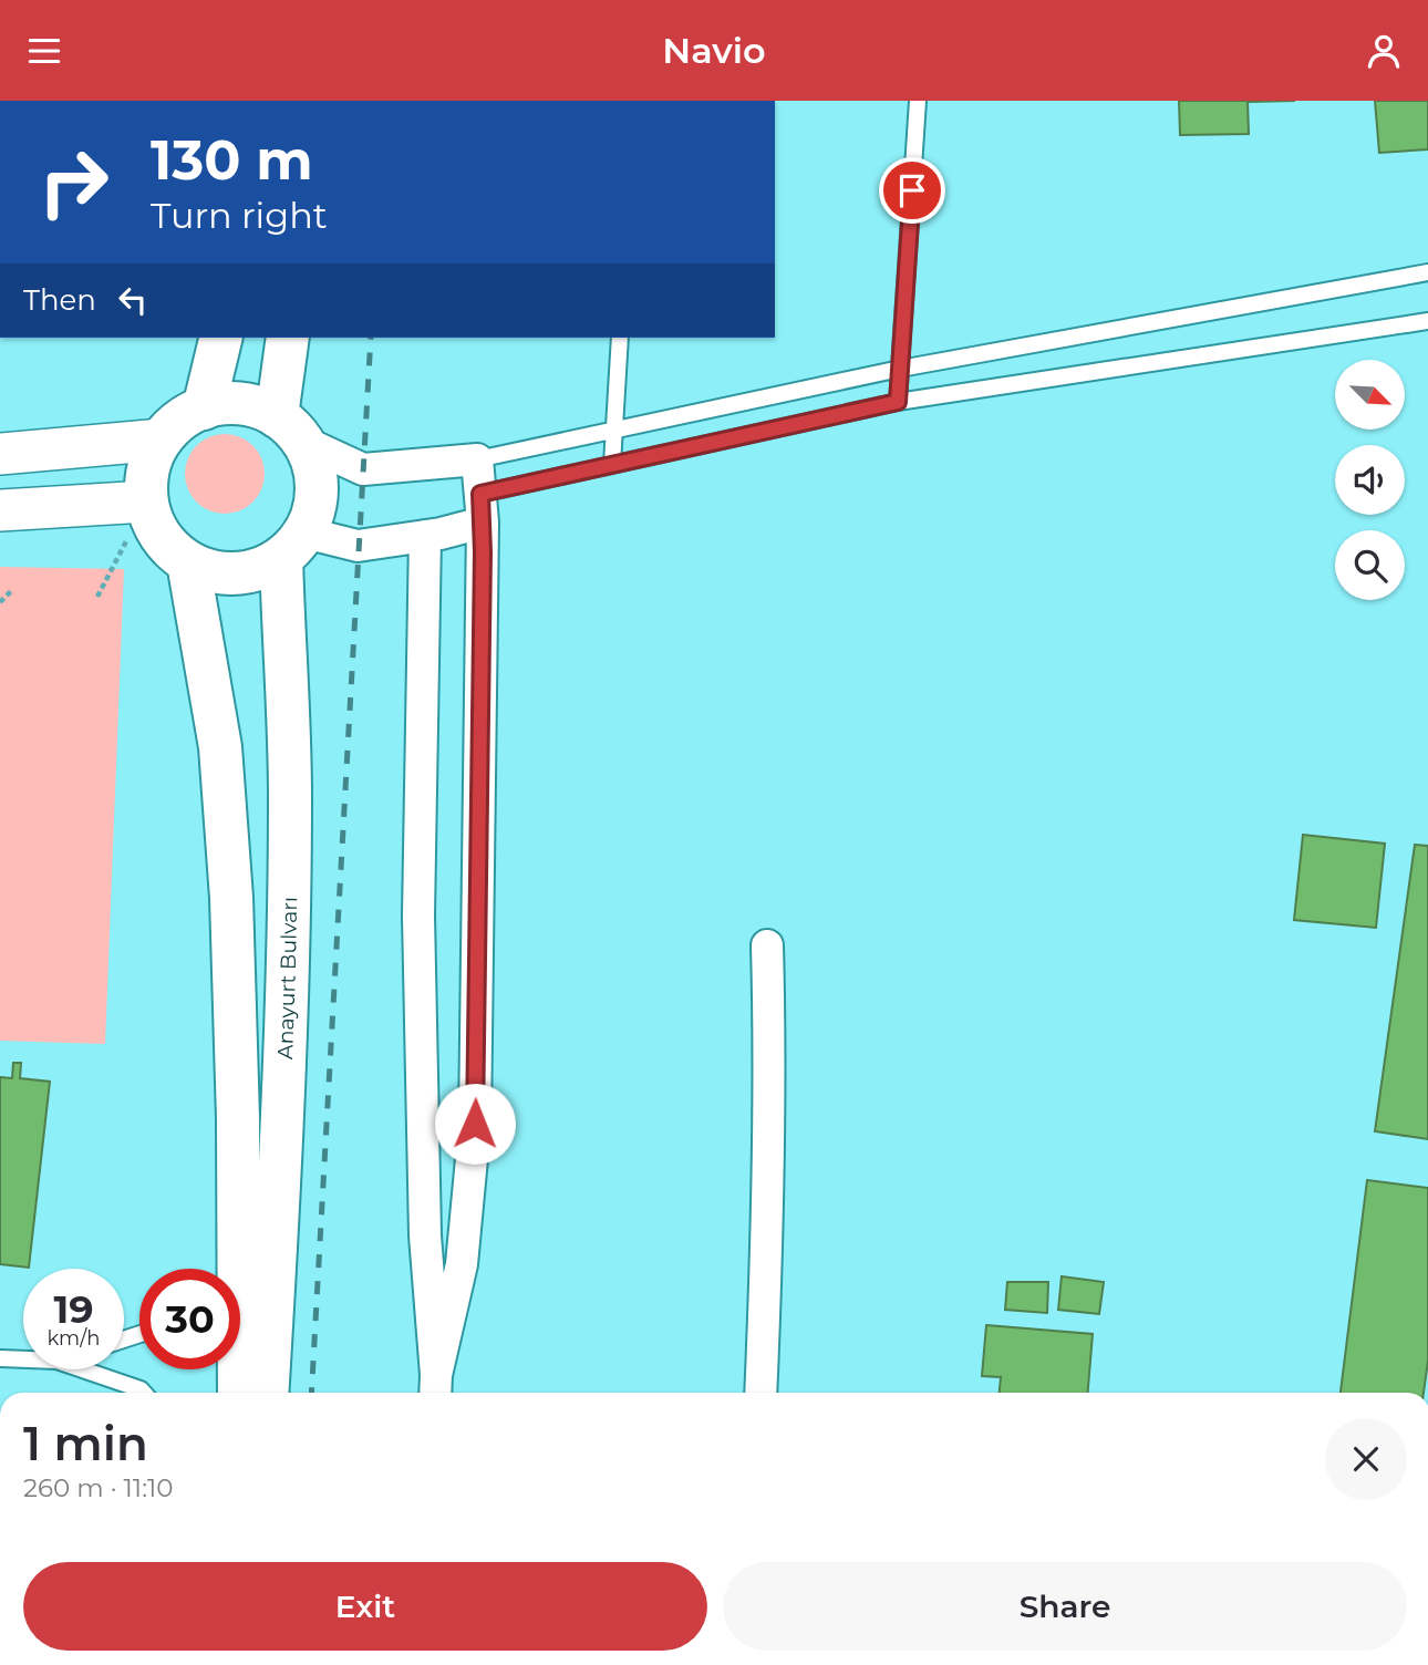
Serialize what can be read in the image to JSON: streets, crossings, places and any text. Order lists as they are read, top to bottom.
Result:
{
  "streets": {
    "main road": ["Anayurt Bulvarı"]
  },
  "north": "bottom right",
  "page": {
    "header": "Navio",
    "turn": ["130 m", "Turn right"],
    "then": "Then",
    "speed": "19 km/h",
    "limit": "30",
    "heading": ["1 min", "260 m · 11:10"],
    "buttons": ["Exit", "Share"]
  }
}
